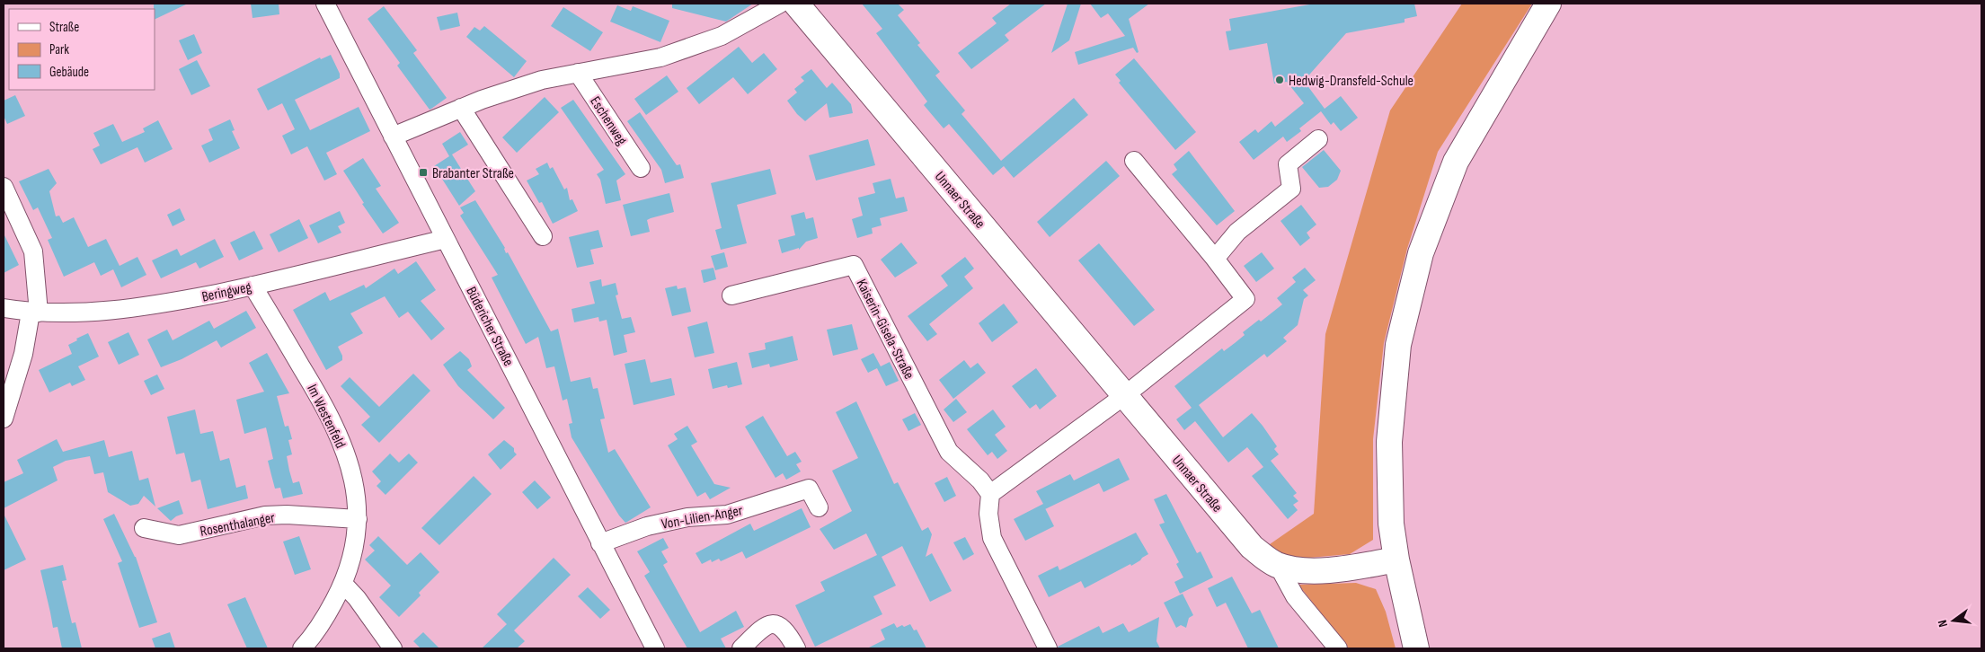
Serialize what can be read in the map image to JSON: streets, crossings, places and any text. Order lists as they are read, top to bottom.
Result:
{
  "streets": {
    "street": [
      "Eschenweg",
      "Unnaer Straße",
      "Beringweg",
      "Büdericher Straße",
      "Kaiserin-Gisela-Straße",
      "Im Westenfeld",
      "Von-Lilien-Anger",
      "Rosenthalanger"
    ]
  },
  "crossings": [
    ["Beringweg", "Büdericher Straße"],
    ["Beringweg", "Im Westenfeld"],
    ["Büdericher Straße", "Von-Lilien-Anger"],
    ["Im Westenfeld", "Rosenthalanger"]
  ],
  "places": {
    "other": ["Hedwig-Dransfeld-Schule"],
    "transit": ["Brabanter Straße"]
  },
  "legend": ["Straße", "Park", "Gebäude"],
  "north": "left"
}
